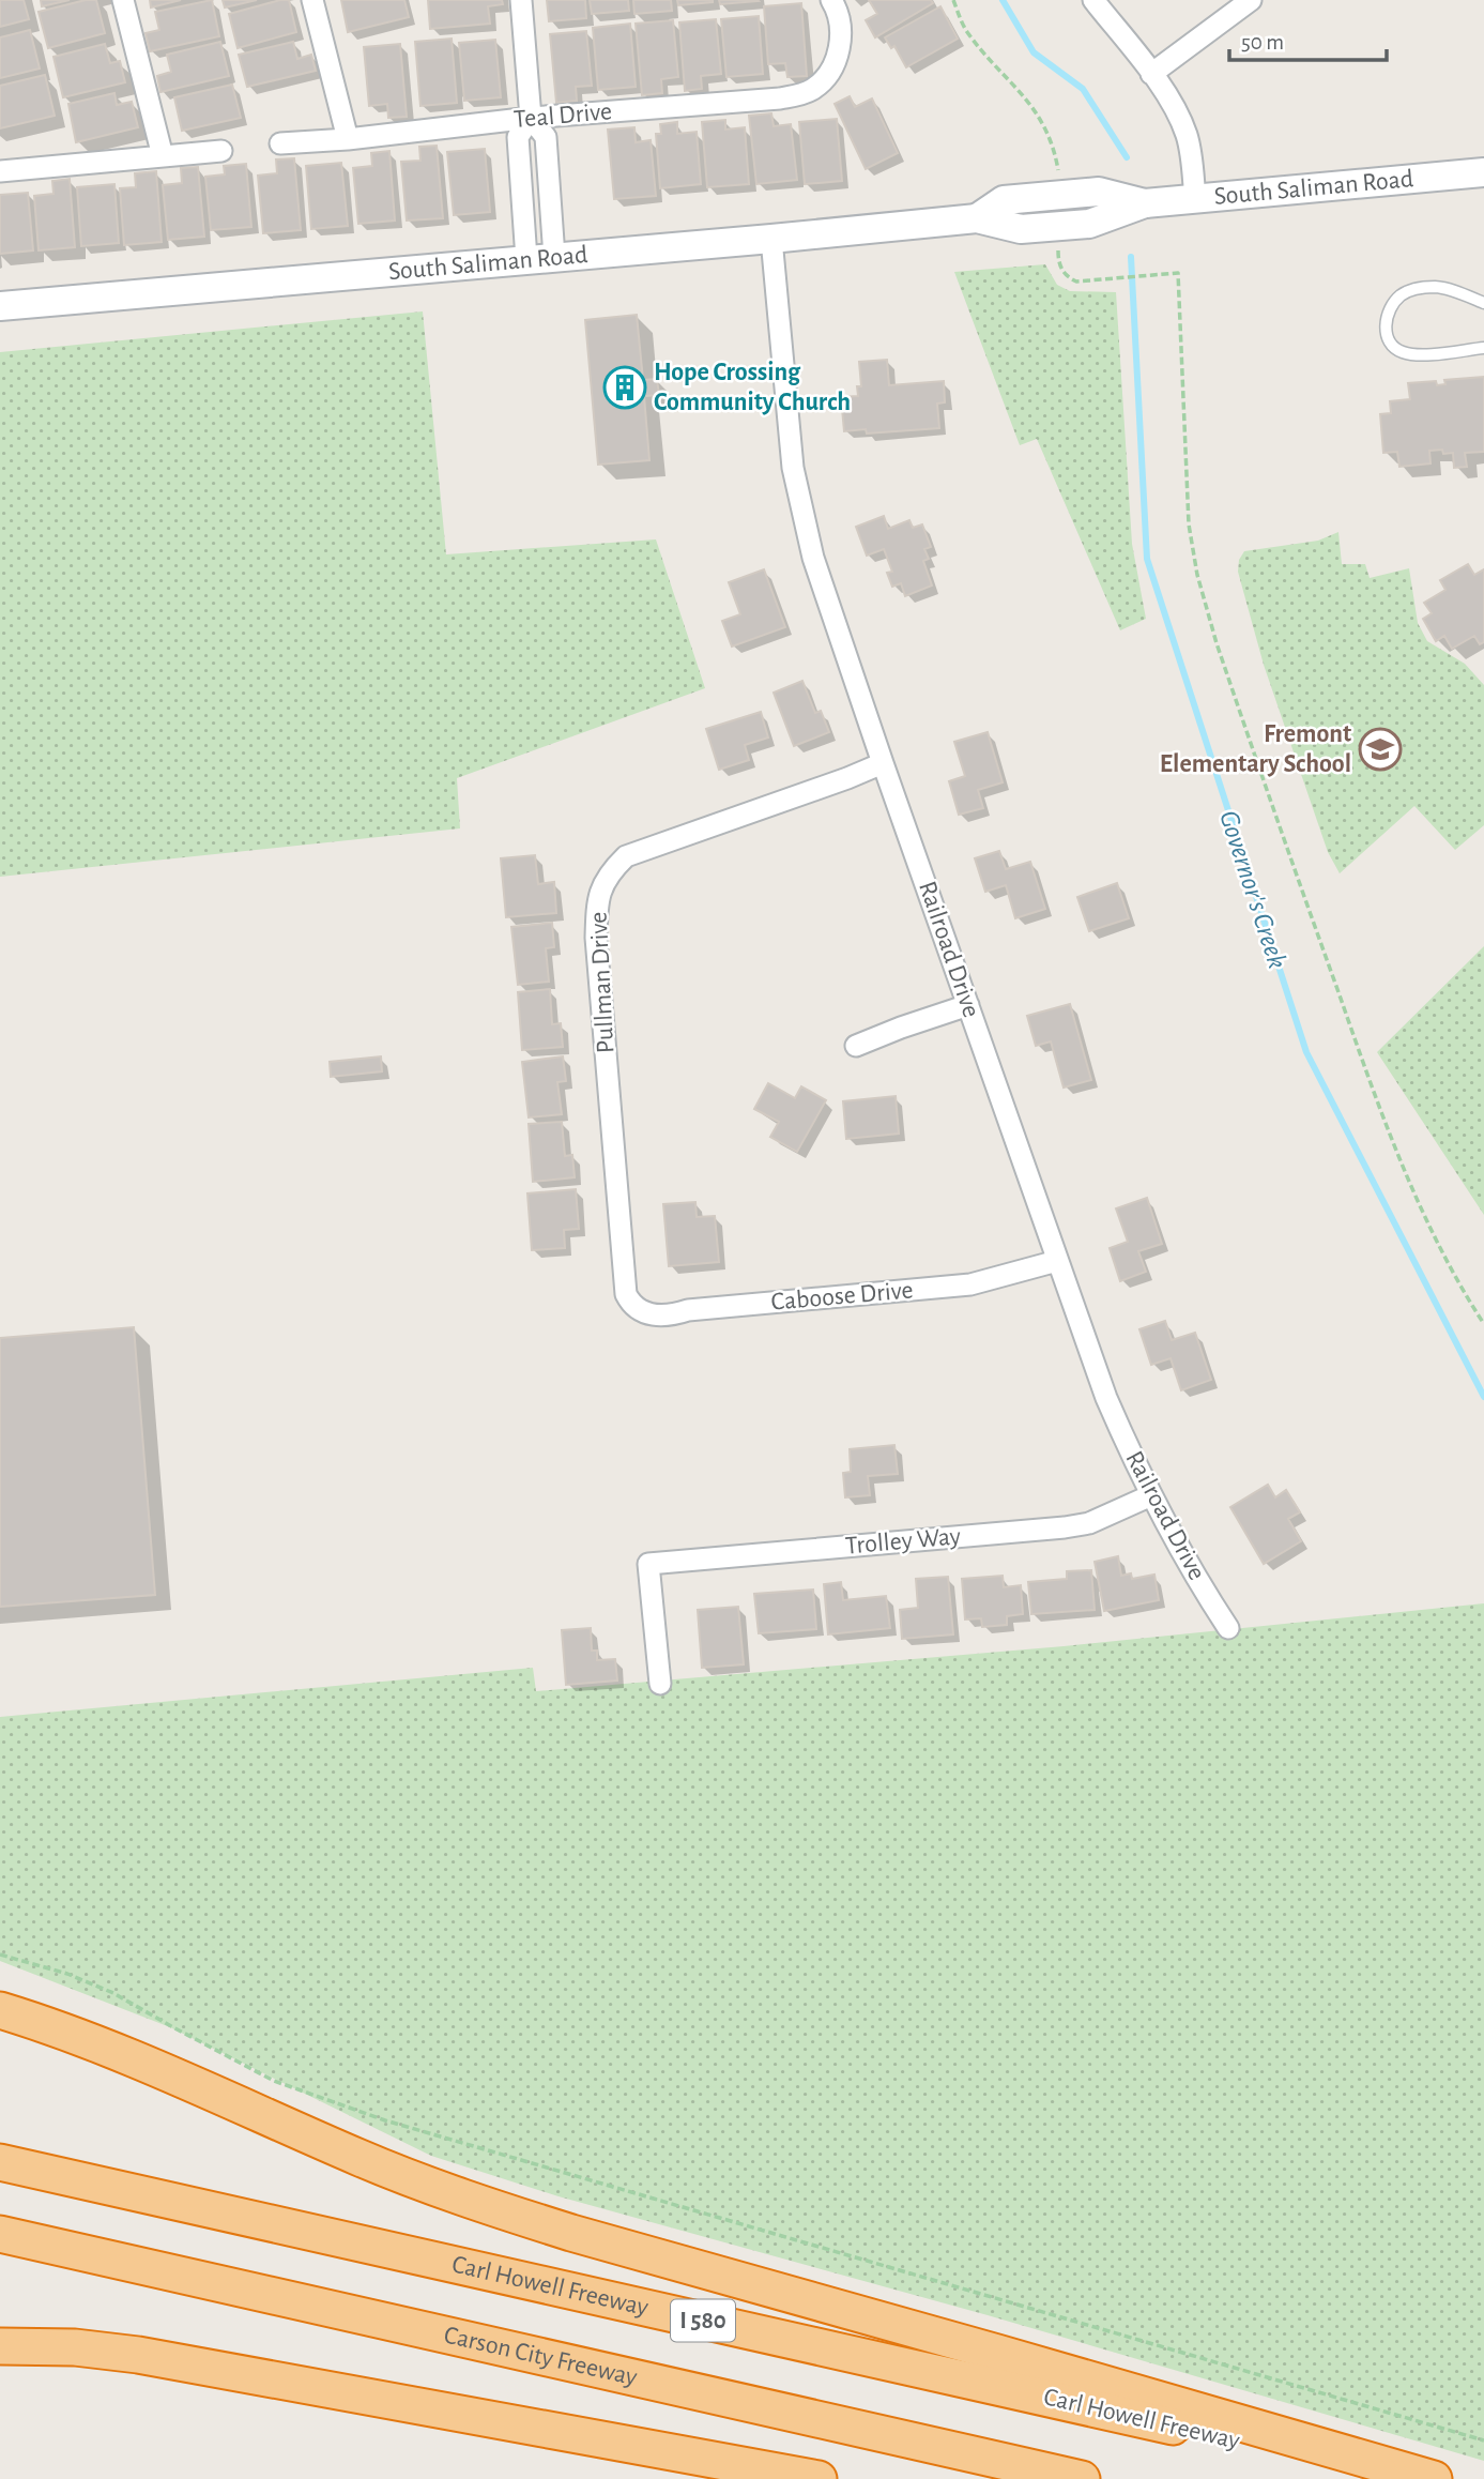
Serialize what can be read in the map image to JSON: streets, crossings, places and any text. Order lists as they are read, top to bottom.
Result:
{
  "streets": {
    "highway": ["Carl Howell Freeway", "I 580", "Carson City Freeway"],
    "main road": ["South Saliman Road"],
    "street": [
      "Teal Drive",
      "Railroad Drive",
      "Pullman Drive",
      "Caboose Drive",
      "Trolley Way"
    ]
  },
  "crossings": [
    ["South Saliman Road", "Railroad Drive"],
    ["Railroad Drive", "Pullman Drive"],
    ["Railroad Drive", "Caboose Drive"],
    ["Railroad Drive", "Trolley Way"],
    ["Pullman Drive", "Caboose Drive"]
  ],
  "water": ["Governor's Creek"],
  "places": {
    "building": ["Hope Crossing Community Church"],
    "school or university": ["Fremont Elementary School"]
  },
  "scale_bar": "50 m"
}
